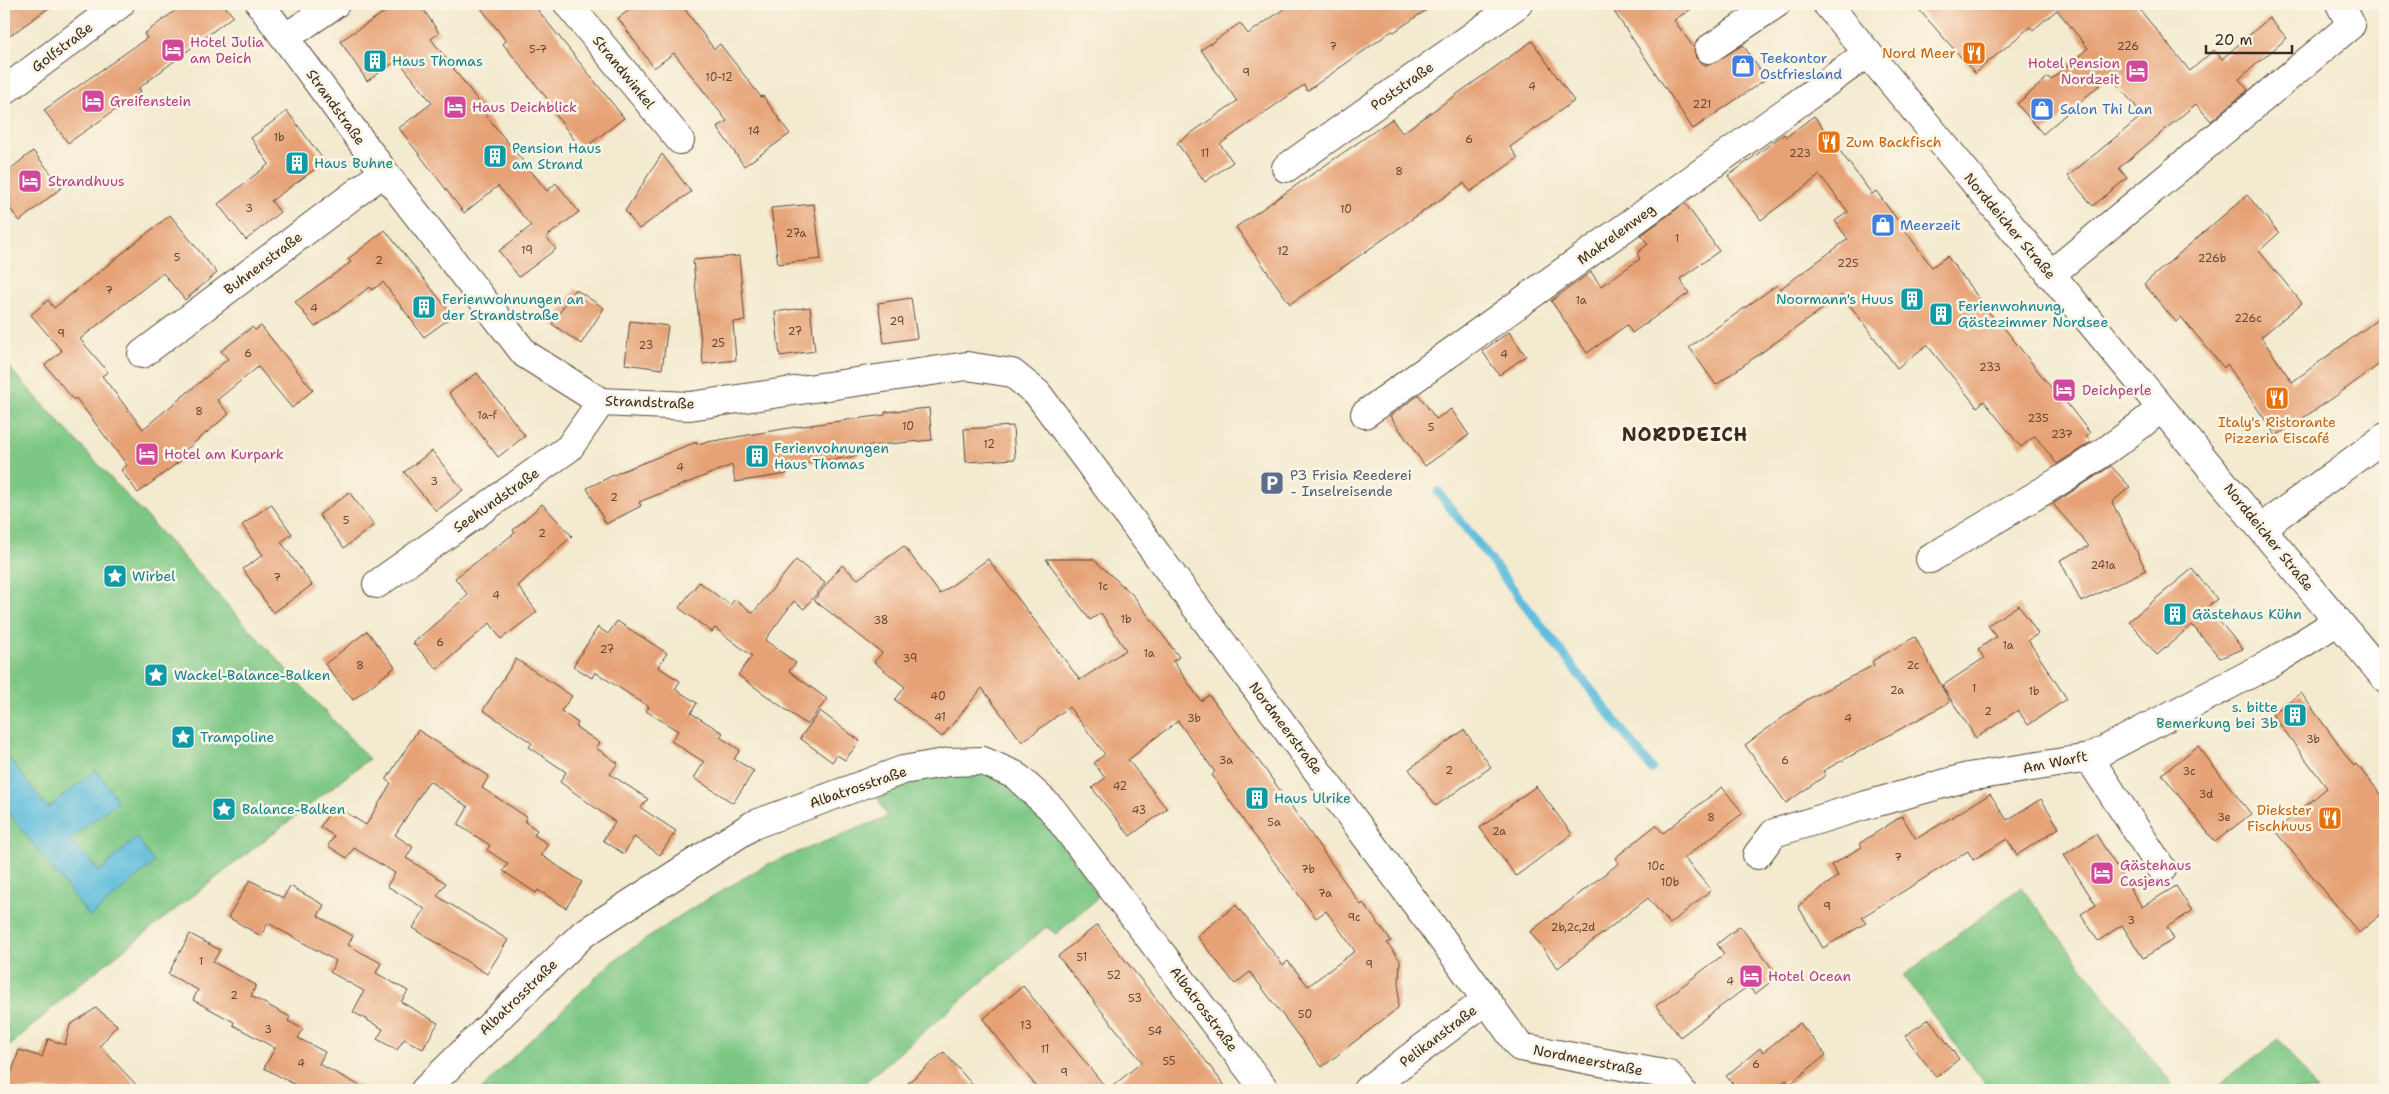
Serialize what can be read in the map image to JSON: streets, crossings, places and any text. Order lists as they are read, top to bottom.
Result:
{
  "streets": {
    "street": [
      "Golfstraße",
      "Strandwinkel",
      "Poststraße",
      "Strandstraße",
      "Norddeicher Straße",
      "Makrelenweg",
      "Buhnenstraße",
      "Seehundstraße",
      "Nordmeerstraße",
      "Am Warft",
      "Albatrosstraße",
      "Pelikanstraße"
    ]
  },
  "crossings": [
    ["Strandstraße", "Buhnenstraße"],
    ["Strandstraße", "Seehundstraße"],
    ["Strandstraße", "Nordmeerstraße"],
    ["Norddeicher Straße", "Makrelenweg"],
    ["Norddeicher Straße", "Am Warft"],
    ["Nordmeerstraße", "Pelikanstraße"]
  ],
  "districts": ["NORDDEICH"],
  "places": {
    "hotel": [
      "Hotel Julia am Deich",
      "Hotel Pension Nordzeit",
      "Greifenstein",
      "Haus Deichblick",
      "Strandhuus",
      "Deichperle",
      "Hotel am Kurpark",
      "Gästehaus Casjens",
      "Hotel Ocean"
    ],
    "restaurant": [
      "Nord Meer",
      "Zum Backfisch",
      "Italy's Ristorante Pizzeria Eiscafé",
      "Diekster Fischhuus"
    ],
    "building": [
      "Haus Thomas",
      "Pension Haus am Strand",
      "Haus Buhne",
      "Noormann's Huus",
      "Ferienwohnungen an der Strandstraße",
      "Ferienwohnung, Gästezimmer Nordsee",
      "Ferienvohnungen Haus Thomas",
      "Gästehaus Kühn",
      "s. bitte Bemerkung bei 3b",
      "Haus Ulrike"
    ],
    "shop": ["Teekontor Ostfriesland", "Salon Thi Lan", "Meerzeit"],
    "parking": ["P3 Frisia Reederei - Inselreisende"],
    "place": [
      "Wirbel",
      "Wackel-Balance-Balken",
      "Trampoline",
      "Balance-Balken"
    ]
  },
  "house_numbers": [
    "7",
    "226",
    "5-7",
    "9",
    "10-12",
    "4",
    "221",
    "14",
    "1b",
    "6",
    "11",
    "223",
    "8",
    "3",
    "10",
    "27a",
    "1",
    "19",
    "12",
    "5",
    "226b",
    "2",
    "225",
    "7",
    "1a",
    "4",
    "226c",
    "29",
    "27",
    "9",
    "25",
    "23",
    "6",
    "4",
    "233",
    "8",
    "1a-f",
    "235",
    "10",
    "5",
    "237",
    "12",
    "4",
    "3",
    "2",
    "5",
    "2",
    "241a",
    "7",
    "1c",
    "4",
    "1b",
    "38",
    "6",
    "1a",
    "27",
    "1a",
    "39",
    "8",
    "2c",
    "1",
    "2a",
    "1b",
    "40",
    "2",
    "41",
    "3b",
    "4",
    "3b",
    "3a",
    "6",
    "2",
    "3c",
    "42",
    "3d",
    "43",
    "8",
    "3e",
    "5a",
    "2a",
    "7",
    "10c",
    "7b",
    "10b",
    "7a",
    "9",
    "9c",
    "3",
    "2b,2c,2d",
    "51",
    "1",
    "9",
    "52",
    "4",
    "2",
    "53",
    "50",
    "13",
    "3",
    "54",
    "11",
    "55",
    "4",
    "6",
    "9"
  ],
  "scale_bar": "20 m"
}
